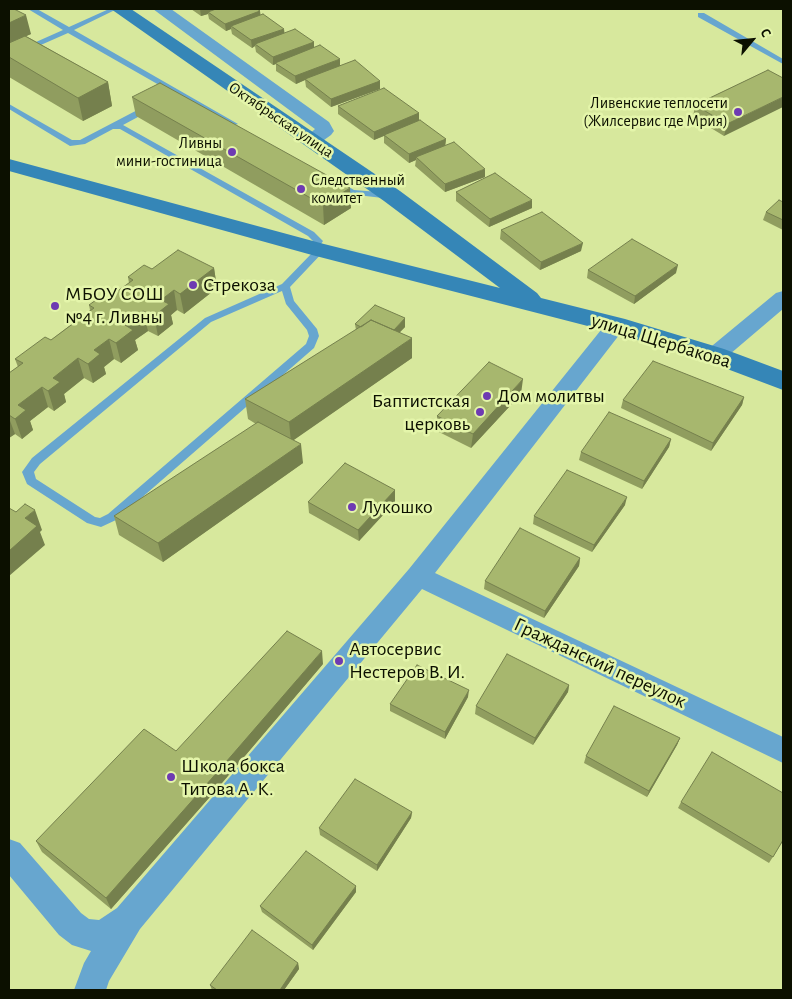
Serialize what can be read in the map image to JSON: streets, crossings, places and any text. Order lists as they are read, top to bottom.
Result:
{
  "streets": {
    "street": ["Октябрьская улица", "улица Щербакова", "Гражданский переулок"]
  },
  "crossings": [
    ["Октябрьская улица", "улица Щербакова"]
  ],
  "places": [
    "Ливенские теплосети (Жилсервис где Мрия)",
    "Ливны мини-гостиница",
    "Следственный комитет",
    "Стрекоза",
    "МБОУ СОШ №4 г. Ливны",
    "Дом молитвы",
    "Баптистская церковь",
    "Лукошко",
    "Автосервис Нестеров В. И.",
    "Школа бокса Титова А. К."
  ],
  "north": "top right"
}
